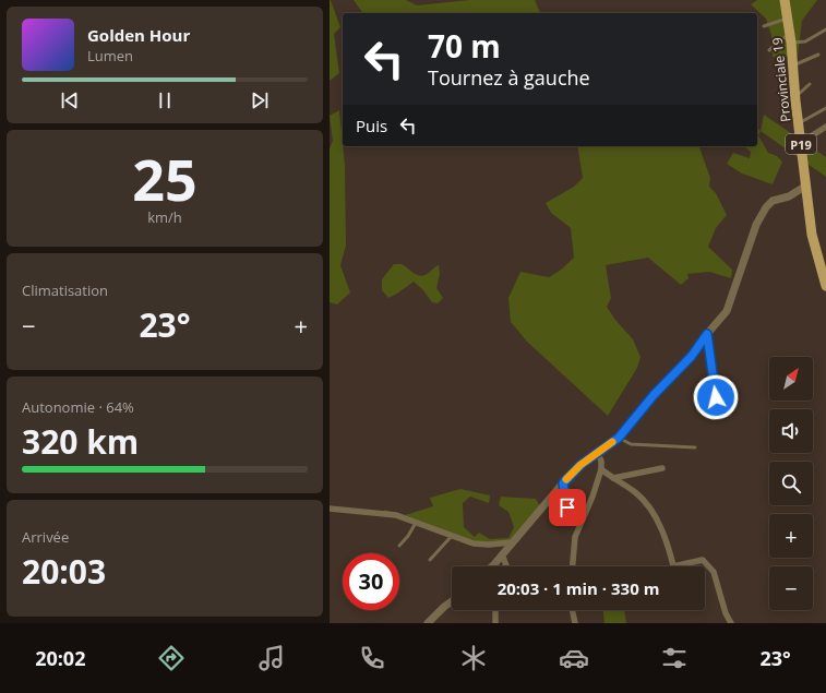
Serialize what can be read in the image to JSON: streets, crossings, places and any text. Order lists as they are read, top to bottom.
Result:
{
  "streets": {
    "main road": ["Provinciale 19", "P19"]
  },
  "north": "top right",
  "page": {
    "turn": ["70 m", "Tournez à gauche"],
    "song": ["Golden Hour", "Lumen"],
    "then": "Puis",
    "tile": [
      ["25", "km/h"],
      "Climatisation",
      ["Autonomie · 64%", "320 km"],
      ["Arrivée", "20:03"]
    ],
    "heat": ["−", "23°", "+"],
    "map_buttons": ["+", "−"],
    "limit": "30",
    "trip": "20:03 · 1 min · 330 m",
    "tabs": ["20:02", "23°"]
  }
}
